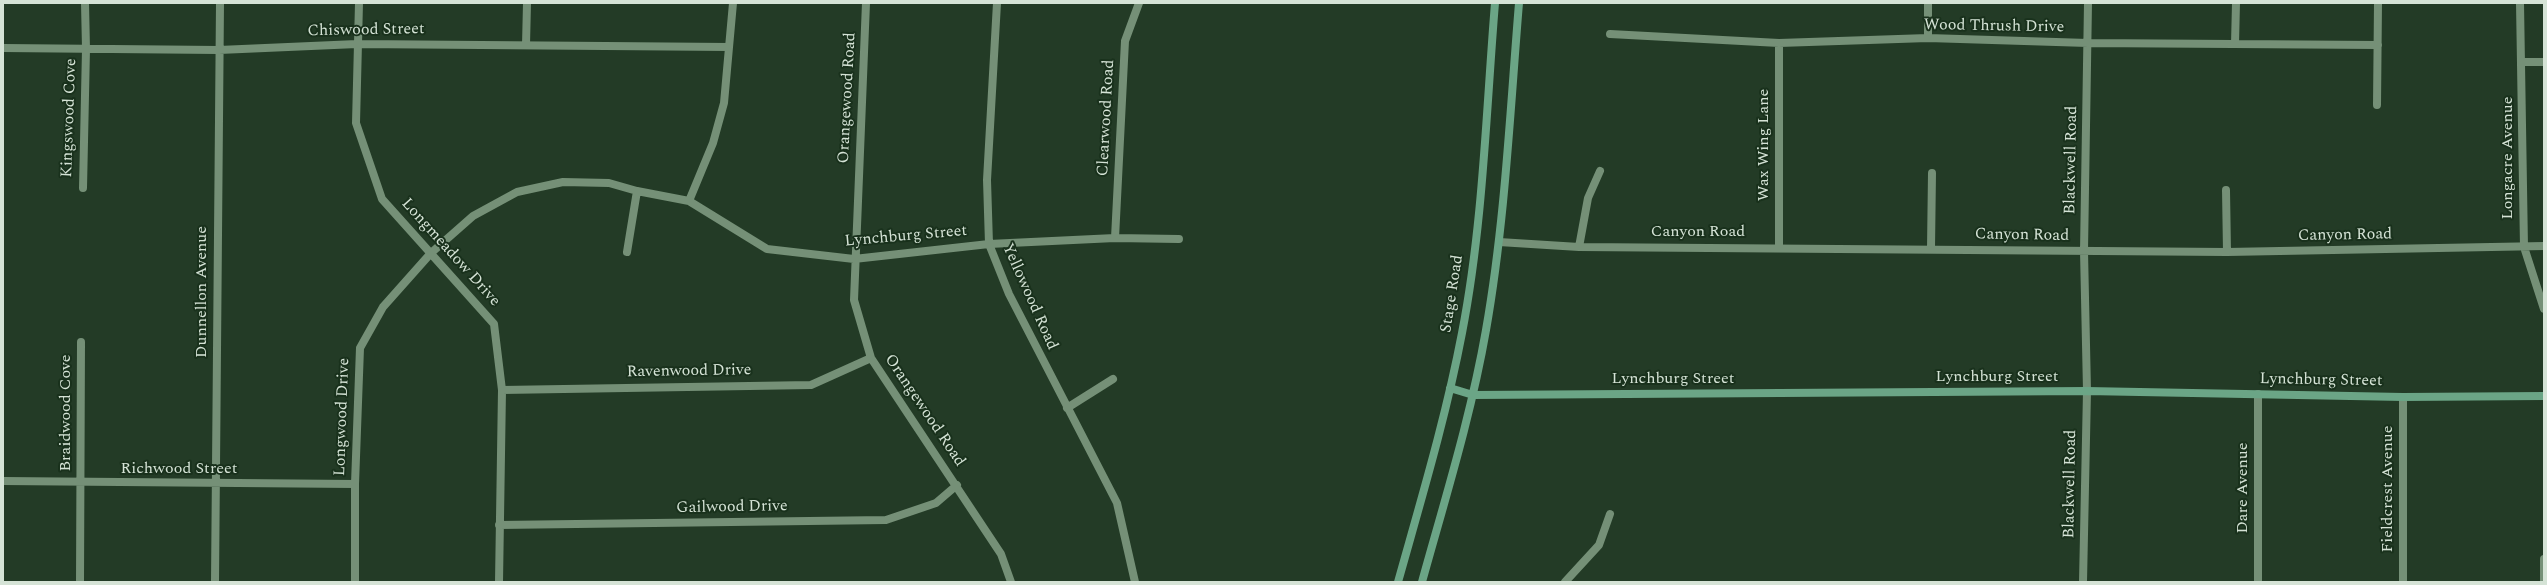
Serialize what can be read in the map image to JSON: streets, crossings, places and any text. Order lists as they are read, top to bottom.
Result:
{
  "streets": {
    "main road": ["Lynchburg Street", "Stage Road"],
    "street": [
      "Wood Thrush Drive",
      "Chiswood Street",
      "Orangewood Road",
      "Kingswood Cove",
      "Clearwood Road",
      "Wax Wing Lane",
      "Longacre Avenue",
      "Blackwell Road",
      "Canyon Road",
      "Longmeadow Drive",
      "Dunnellon Avenue",
      "Yellowood Road",
      "Ravenwood Drive",
      "Braidwood Cove",
      "Longwood Drive",
      "Richwood Street",
      "Dare Avenue",
      "Fieldcrest Avenue",
      "Gailwood Drive"
    ]
  },
  "crossings": [
    ["Wood Thrush Drive", "Wax Wing Lane"],
    ["Wood Thrush Drive", "Blackwell Road"],
    ["Chiswood Street", "Kingswood Cove"],
    ["Chiswood Street", "Longmeadow Drive"],
    ["Chiswood Street", "Dunnellon Avenue"],
    ["Orangewood Road", "Lynchburg Street"],
    ["Orangewood Road", "Ravenwood Drive"],
    ["Orangewood Road", "Gailwood Drive"],
    ["Clearwood Road", "Lynchburg Street"],
    ["Wax Wing Lane", "Canyon Road"],
    ["Longacre Avenue", "Canyon Road"],
    ["Blackwell Road", "Canyon Road"],
    ["Blackwell Road", "Lynchburg Street"],
    ["Lynchburg Street", "Longmeadow Drive"],
    ["Lynchburg Street", "Stage Road"],
    ["Lynchburg Street", "Yellowood Road"],
    ["Lynchburg Street", "Longwood Drive"],
    ["Lynchburg Street", "Dare Avenue"],
    ["Lynchburg Street", "Fieldcrest Avenue"],
    ["Longmeadow Drive", "Ravenwood Drive"],
    ["Longmeadow Drive", "Longwood Drive"],
    ["Longmeadow Drive", "Gailwood Drive"],
    ["Dunnellon Avenue", "Richwood Street"],
    ["Braidwood Cove", "Richwood Street"],
    ["Longwood Drive", "Richwood Street"]
  ]
}
